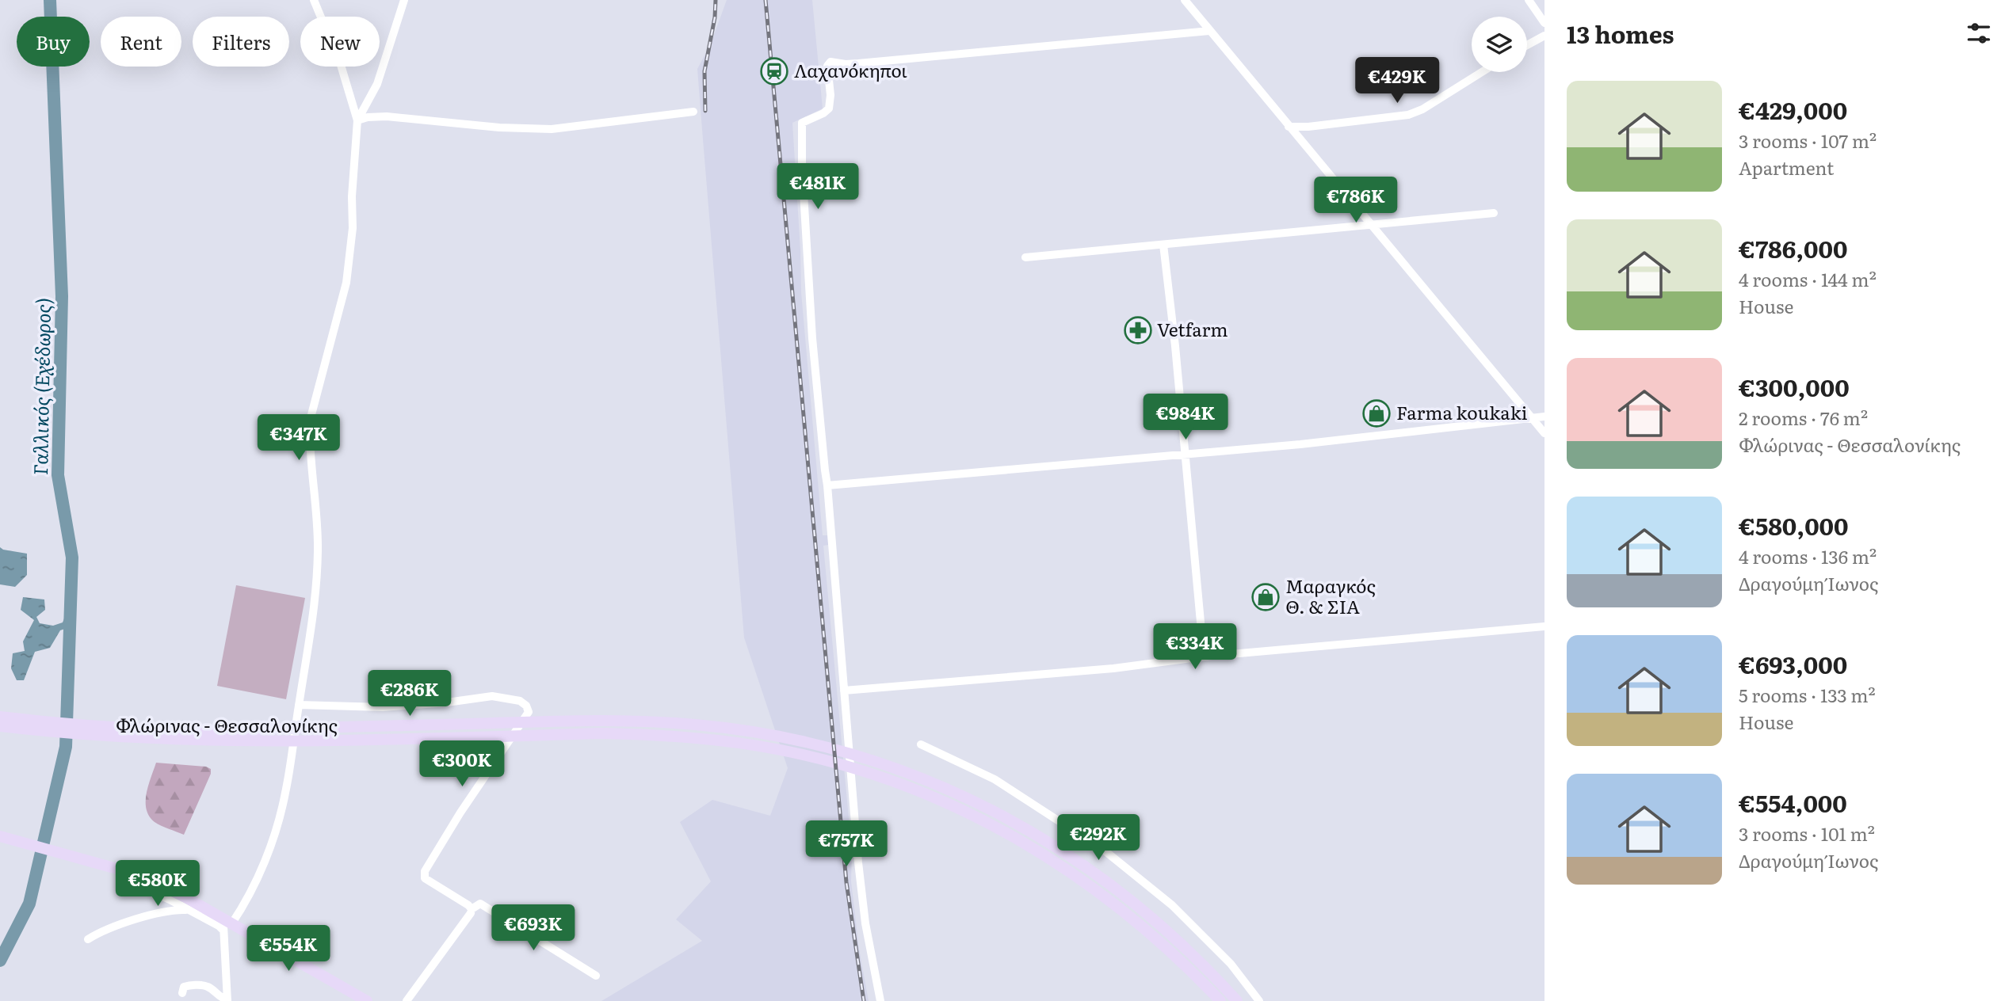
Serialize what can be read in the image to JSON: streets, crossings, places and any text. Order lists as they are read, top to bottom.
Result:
{
  "streets": {
    "main road": ["Φλώρινας - Θεσσαλονίκης"]
  },
  "water": ["Γαλλικός (Εχέδωρος)"],
  "places": {
    "station": ["Λαχανόκηποι"],
    "pharmacy": ["Vetfarm"],
    "shop": ["Farma koukaki", "Μαραγκός Θ. & ΣΙΑ"]
  },
  "page": {
    "heading": "13 homes",
    "chip": [
      "Buy",
      "Rent",
      "Filters",
      "New"
    ],
    "price": [
      "€429K",
      "€481K",
      "€786K",
      "€984K",
      "€347K",
      "€334K",
      "€286K",
      "€300K",
      "€292K",
      "€757K",
      "€580K",
      "€693K",
      "€554K"
    ],
    "list": [
      {
        "name": "€429,000",
        "note": "3 rooms · 107 m² · Apartment"
      },
      {
        "name": "€786,000",
        "note": "4 rooms · 144 m² · House"
      },
      {
        "name": "€300,000",
        "note": "2 rooms · 76 m² · Φλώρινας - Θεσσαλονίκης"
      },
      {
        "name": "€580,000",
        "note": "4 rooms · 136 m² · Δραγούμη Ίωνος"
      },
      {
        "name": "€693,000",
        "note": "5 rooms · 133 m² · House"
      },
      {
        "name": "€554,000",
        "note": "3 rooms · 101 m² · Δραγούμη Ίωνος"
      }
    ]
  }
}
